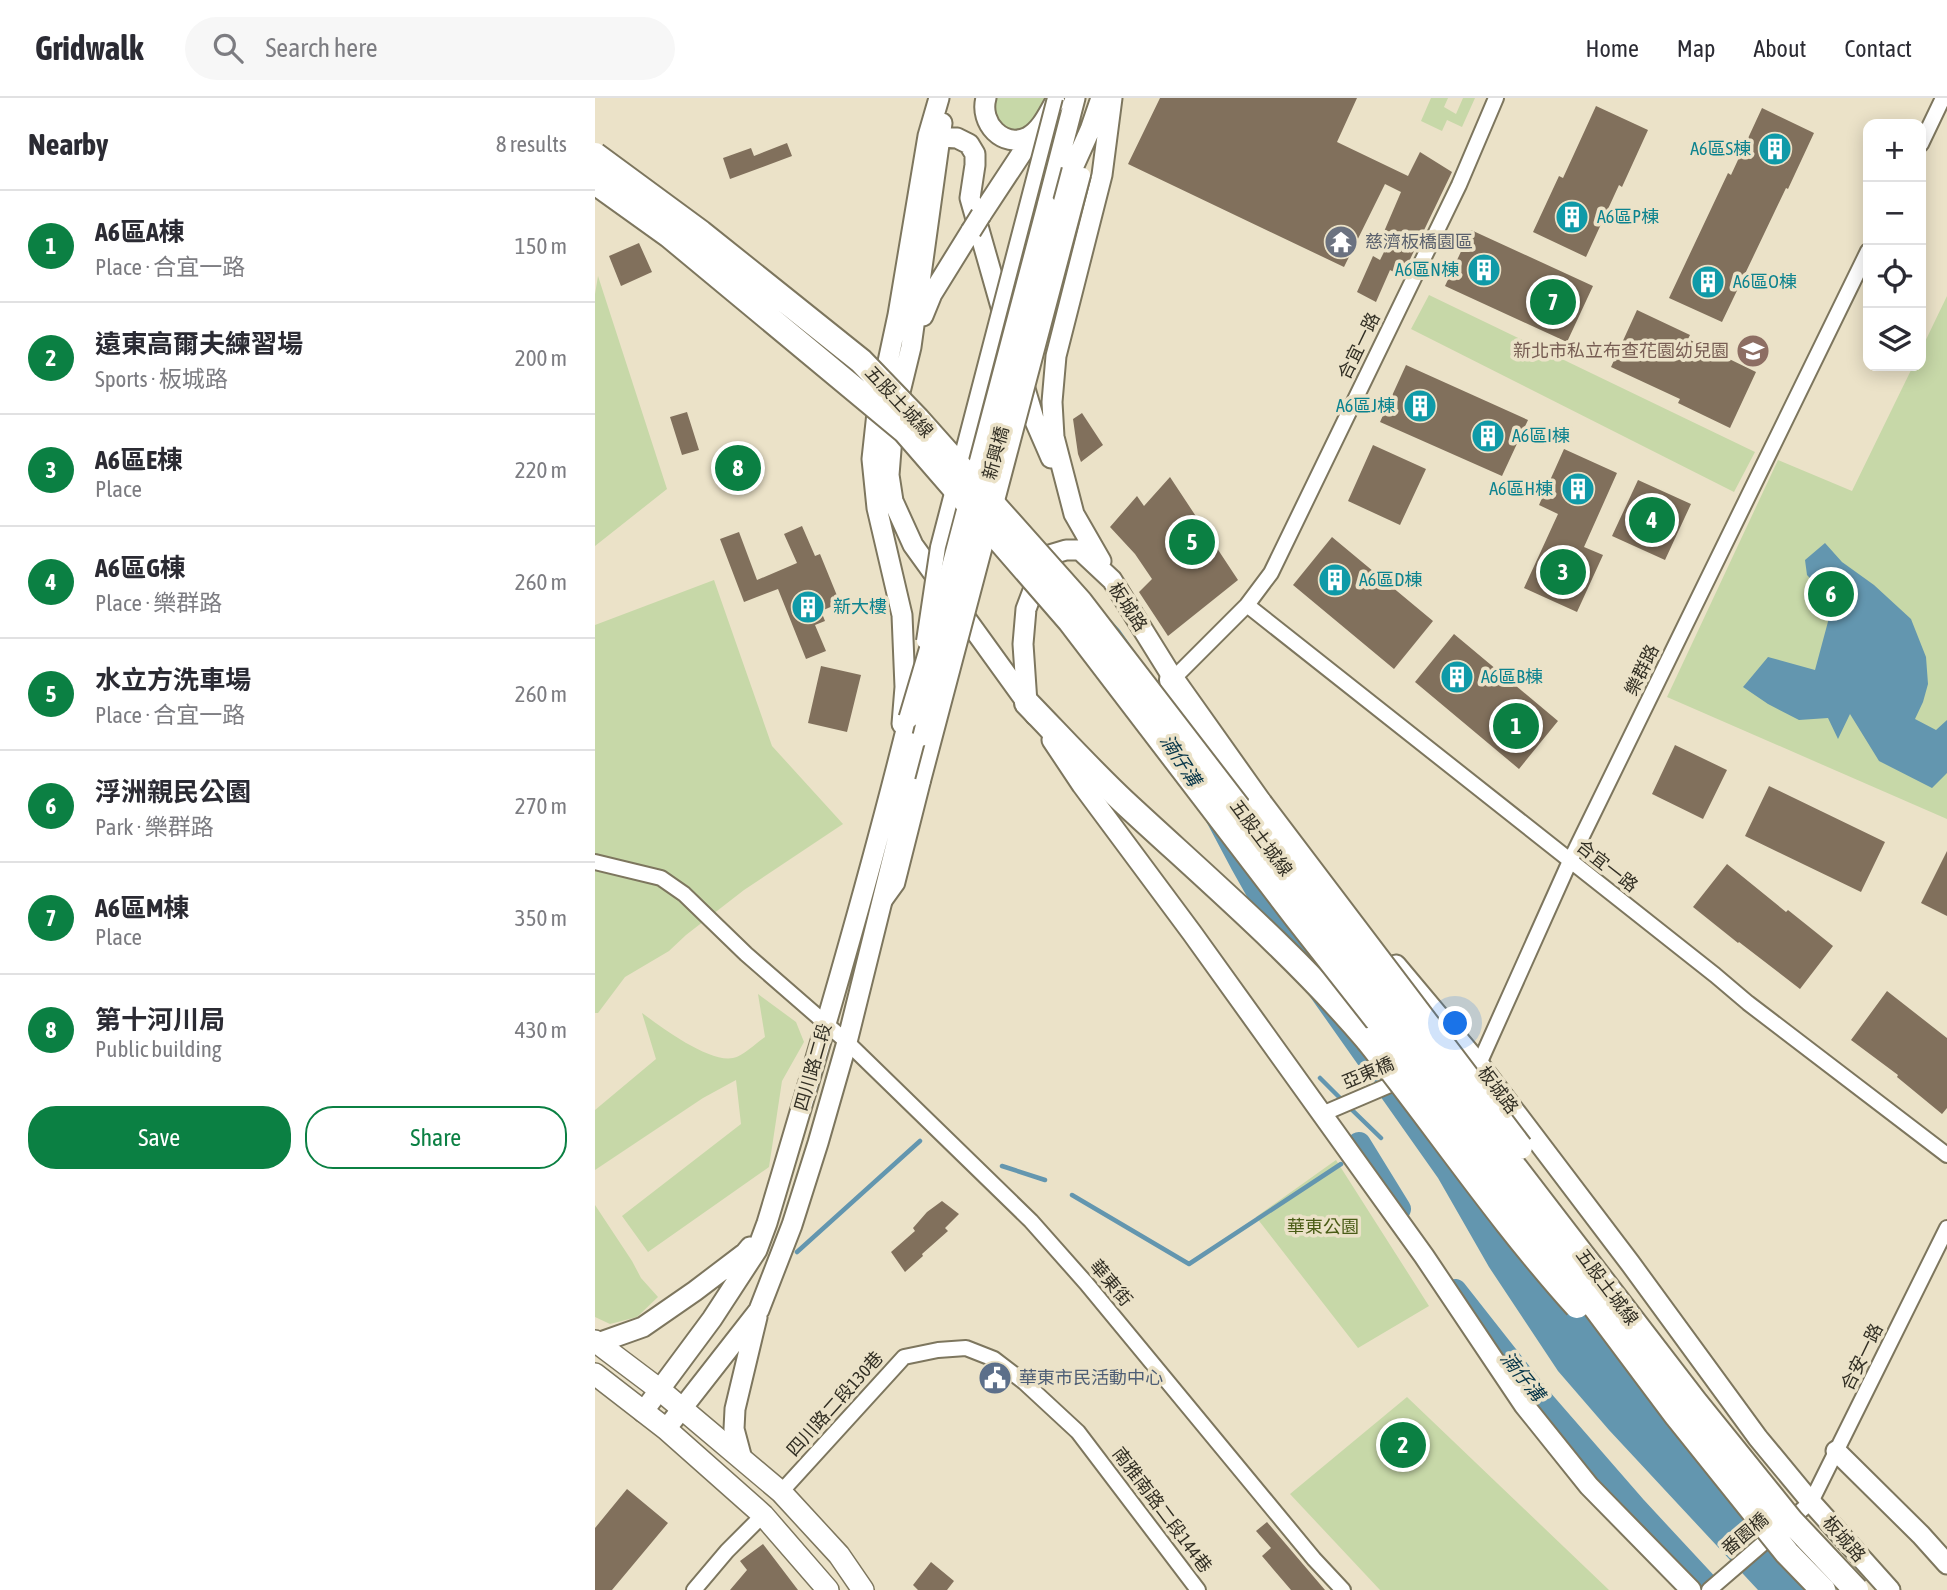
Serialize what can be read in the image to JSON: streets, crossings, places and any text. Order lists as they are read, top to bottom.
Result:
{
  "streets": {
    "highway": ["五股土城線"],
    "main road": ["新興橋", "板城路", "四川路二段"],
    "street": [
      "合宜一路",
      "樂群路",
      "亞東橋",
      "華東街",
      "合安一路",
      "四川路二段130巷",
      "南雅南路二段144巷",
      "番園橋"
    ]
  },
  "crossings": [
    ["合宜一路", "板城路"],
    ["合宜一路", "樂群路"],
    ["五股土城線", "番園橋"],
    ["新興橋", "四川路二段"],
    ["板城路", "樂群路"],
    ["板城路", "亞東橋"],
    ["板城路", "合安一路"],
    ["板城路", "番園橋"],
    ["樂群路", "亞東橋"],
    ["四川路二段", "華東街"],
    ["合安一路", "番園橋"],
    ["四川路二段130巷", "南雅南路二段144巷"]
  ],
  "water": ["湳仔溝"],
  "parks": ["華東公園"],
  "places": {
    "building": [
      "A6區S棟",
      "A6區P棟",
      "A6區N棟",
      "A6區O棟",
      "A6區J棟",
      "A6區I棟",
      "A6區H棟",
      "A6區D棟",
      "新大樓",
      "A6區B棟"
    ],
    "temple": ["慈濟板橋園區"],
    "school or university": ["新北市私立布查花園幼兒園"],
    "public building": ["華東市民活動中心"]
  },
  "page": {
    "header": "Gridwalk",
    "search": "Search here",
    "nav": [
      "Home",
      "Map",
      "About",
      "Contact"
    ],
    "heading": ["Nearby", "8 results"],
    "map_buttons": ["+", "−"],
    "list": [
      {
        "mark": "1",
        "name": "A6區A棟",
        "note": "Place · 合宜一路",
        "value": "150 m"
      },
      {
        "mark": "2",
        "name": "遠東高爾夫練習場",
        "note": "Sports · 板城路",
        "value": "200 m"
      },
      {
        "mark": "3",
        "name": "A6區E棟",
        "note": "Place",
        "value": "220 m"
      },
      {
        "mark": "4",
        "name": "A6區G棟",
        "note": "Place · 樂群路",
        "value": "260 m"
      },
      {
        "mark": "5",
        "name": "水立方洗車場",
        "note": "Place · 合宜一路",
        "value": "260 m"
      },
      {
        "mark": "6",
        "name": "浮洲親民公園",
        "note": "Park · 樂群路",
        "value": "270 m"
      },
      {
        "mark": "7",
        "name": "A6區M棟",
        "note": "Place",
        "value": "350 m"
      },
      {
        "mark": "8",
        "name": "第十河川局",
        "note": "Public building",
        "value": "430 m"
      }
    ],
    "pins": [
      "7",
      "8",
      "4",
      "5",
      "3",
      "6",
      "1",
      "2"
    ],
    "buttons": ["Save", "Share"]
  }
}
